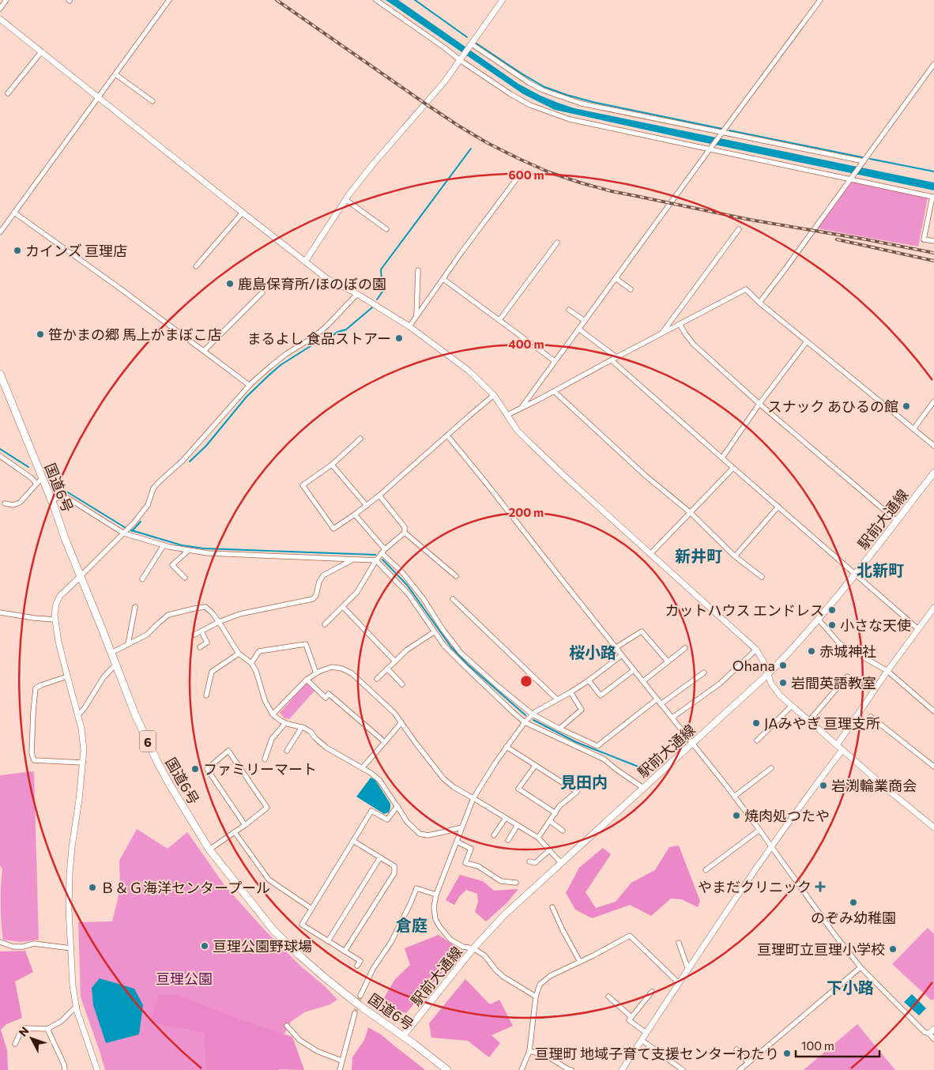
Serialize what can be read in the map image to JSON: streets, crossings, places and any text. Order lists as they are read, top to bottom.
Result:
{
  "streets": {
    "highway": ["国道6号", "6"],
    "main road": ["駅前大通線"]
  },
  "crossings": [
    ["国道6号", "駅前大通線"]
  ],
  "districts": [
    "新井町",
    "北新町",
    "桜小路",
    "見田内",
    "倉庭",
    "下小路"
  ],
  "parks": ["亘理公園"],
  "places": {
    "other": [
      "カインズ 亘理店",
      "鹿島保育所/ほのぼの園",
      "笹かまの郷 馬上かまぼこ店",
      "まるよし 食品ストアー",
      "スナック あひるの館",
      "カットハウス エンドレス",
      "小さな天使",
      "赤城神社",
      "Ohana",
      "岩間英語教室",
      "JAみやぎ 亘理支所",
      "ファミリーマート",
      "岩渕輪業商会",
      "焼肉処つたや",
      "Ｂ＆Ｇ海洋センタープール",
      "のぞみ幼稚園",
      "亘理公園野球場",
      "亘理町立亘理小学校",
      "亘理町 地域子育て支援センターわたり"
    ],
    "health": ["やまだクリニック"]
  },
  "scale_bar": "100 m",
  "north": "top left",
  "rings": ["600 m", "400 m", "200 m"]
}
